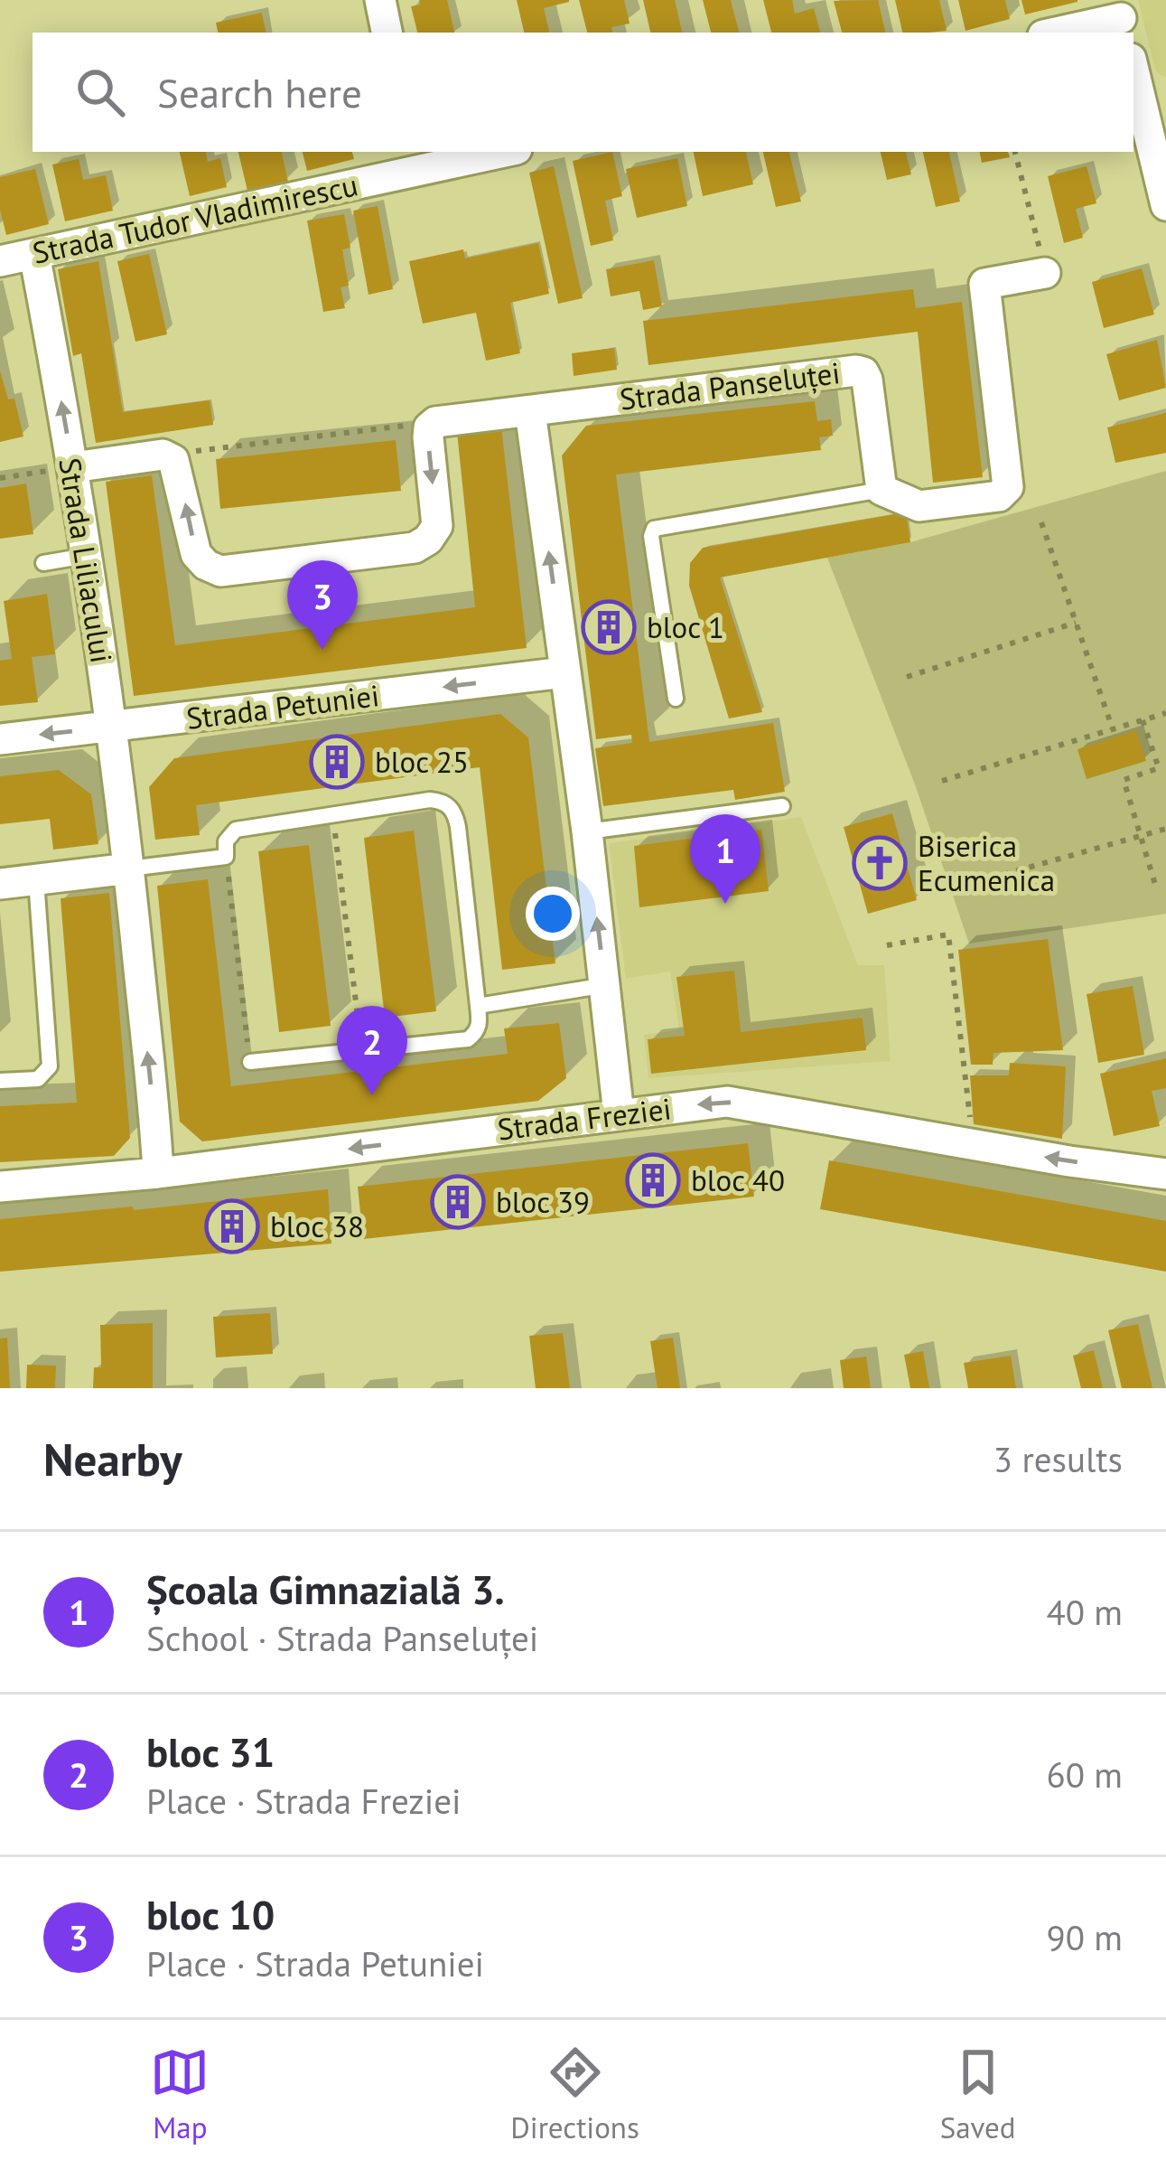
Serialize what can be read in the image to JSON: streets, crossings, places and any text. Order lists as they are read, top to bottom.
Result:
{
  "streets": {
    "street": [
      "Strada Tudor Vladimirescu",
      "Strada Panseluței",
      "Strada Liliacului",
      "Strada Petuniei",
      "Strada Freziei"
    ]
  },
  "crossings": [
    ["Strada Tudor Vladimirescu", "Strada Liliacului"],
    ["Strada Liliacului", "Strada Petuniei"],
    ["Strada Liliacului", "Strada Freziei"]
  ],
  "one_way": ["Strada Liliacului", "Strada Freziei"],
  "places": {
    "building": [
      "bloc 1",
      "bloc 25",
      "bloc 40",
      "bloc 39",
      "bloc 38"
    ],
    "church": ["Biserica Ecumenica"]
  },
  "page": {
    "search": "Search here",
    "pins": ["3", "1", "2"],
    "heading": ["Nearby", "3 results"],
    "list": [
      {
        "mark": "1",
        "name": "Școala Gimnazială 3.",
        "note": "School · Strada Panseluței",
        "value": "40 m"
      },
      {
        "mark": "2",
        "name": "bloc 31",
        "note": "Place · Strada Freziei",
        "value": "60 m"
      },
      {
        "mark": "3",
        "name": "bloc 10",
        "note": "Place · Strada Petuniei",
        "value": "90 m"
      }
    ],
    "nav": ["Map", "Directions", "Saved"]
  }
}
